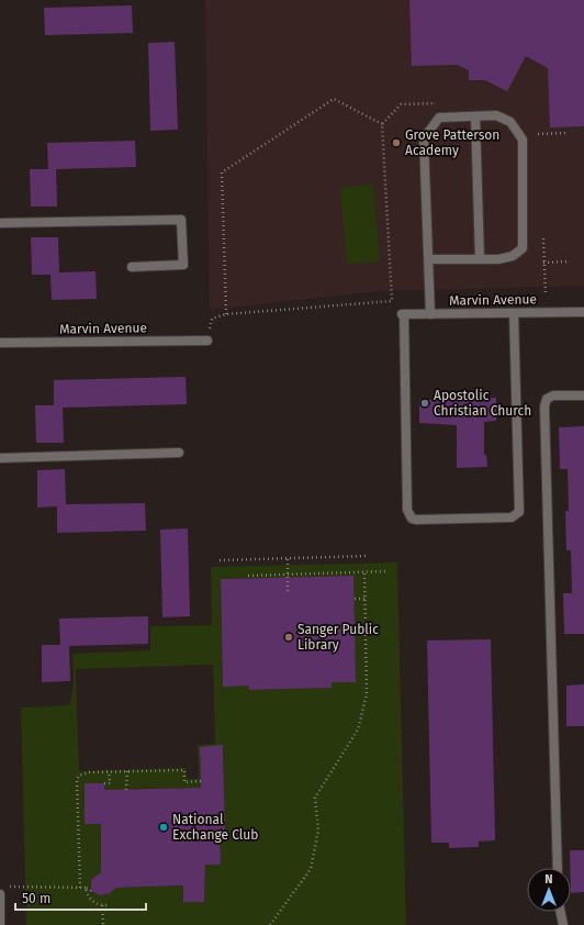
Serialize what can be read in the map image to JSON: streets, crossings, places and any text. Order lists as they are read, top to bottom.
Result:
{
  "streets": {
    "street": ["Marvin Avenue"]
  },
  "places": [
    "Grove Patterson Academy",
    "Apostolic Christian Church",
    "Sanger Public Library",
    "National Exchange Club"
  ],
  "scale_bar": "50 m",
  "north": "top"
}
